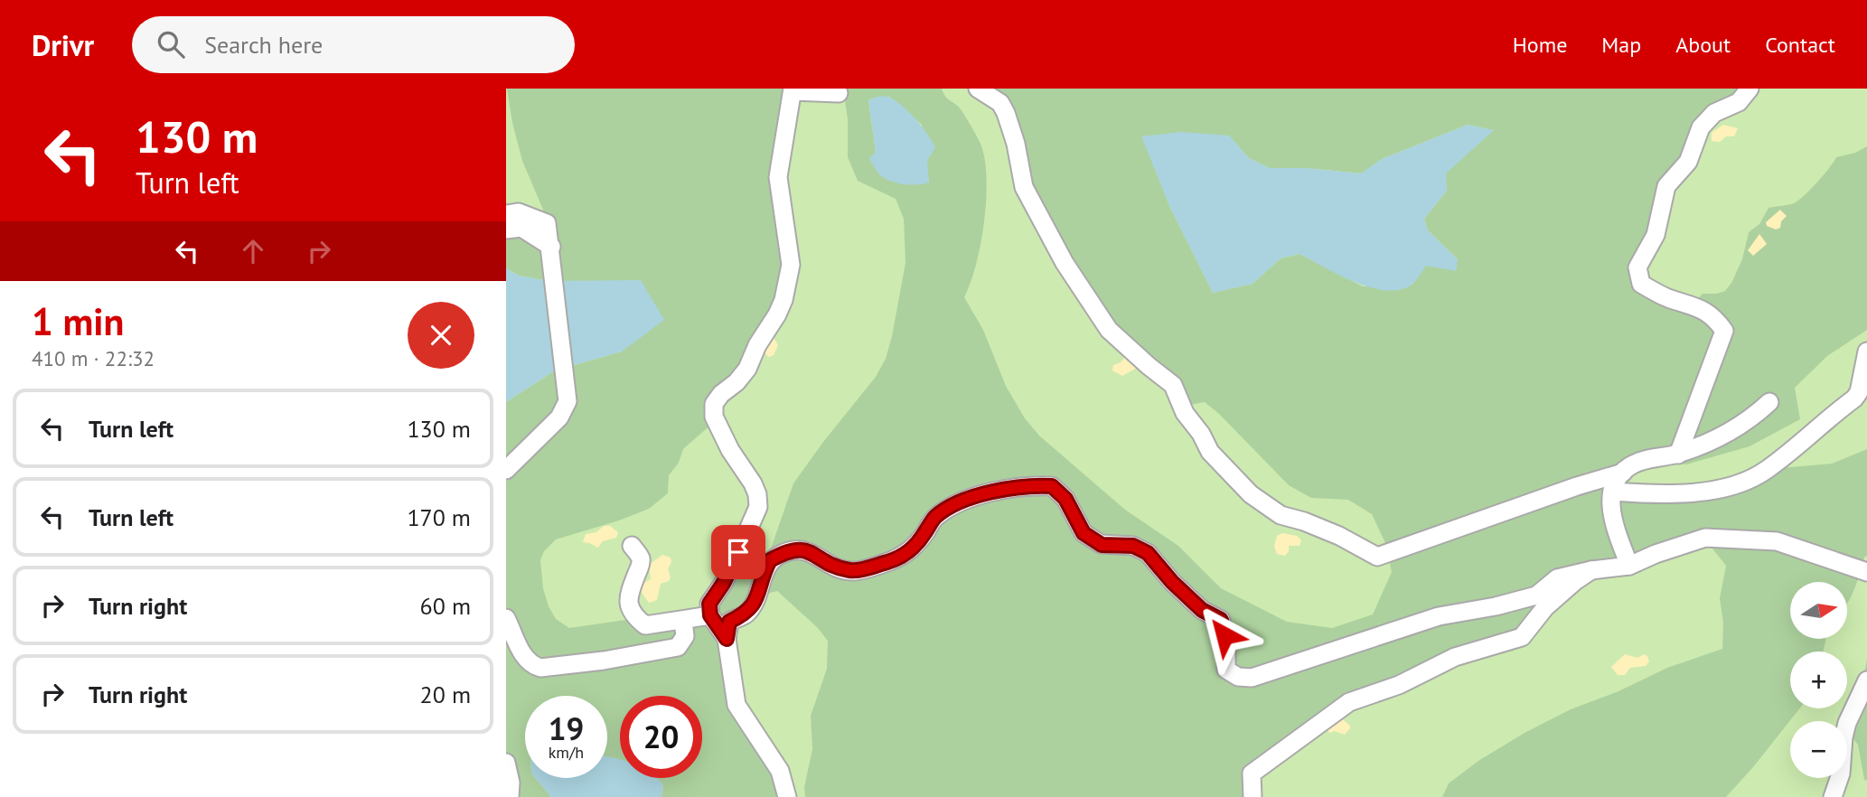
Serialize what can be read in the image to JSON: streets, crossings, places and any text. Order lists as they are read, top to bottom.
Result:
{
  "north": "right",
  "page": {
    "header": "Drivr",
    "search": "Search here",
    "nav": [
      "Home",
      "Map",
      "About",
      "Contact"
    ],
    "turn": ["130 m", "Turn left"],
    "heading": ["1 min", "410 m · 22:32"],
    "list": [
      {
        "name": "Turn left",
        "value": "130 m"
      },
      {
        "name": "Turn left",
        "value": "170 m"
      },
      {
        "name": "Turn right",
        "value": "60 m"
      },
      {
        "name": "Turn right",
        "value": "20 m"
      }
    ],
    "map_buttons": ["+", "−"],
    "speed": "19 km/h",
    "limit": "20"
  }
}
